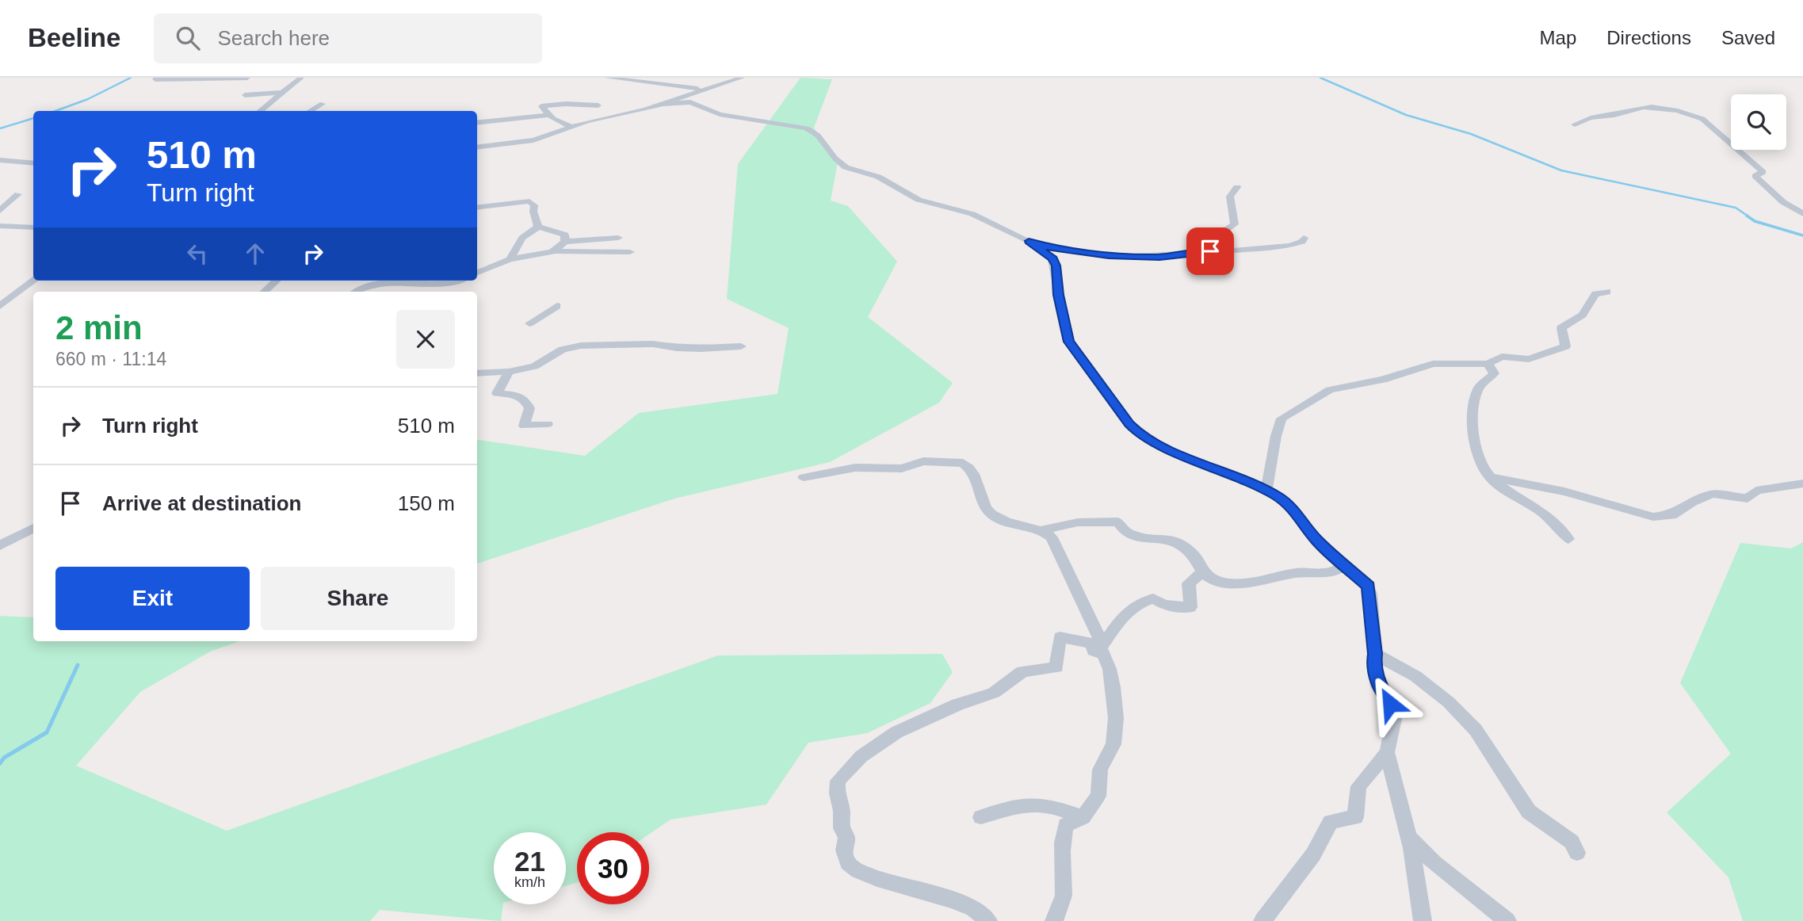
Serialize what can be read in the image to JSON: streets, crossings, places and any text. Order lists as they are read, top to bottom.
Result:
{
  "page": {
    "header": "Beeline",
    "search": "Search here",
    "nav": ["Map", "Directions", "Saved"],
    "turn": ["510 m", "Turn right"],
    "heading": ["2 min", "660 m · 11:14"],
    "list": [
      {
        "name": "Turn right",
        "value": "510 m"
      },
      {
        "name": "Arrive at destination",
        "value": "150 m"
      }
    ],
    "buttons": ["Exit", "Share"],
    "speed": "21 km/h",
    "limit": "30"
  }
}
